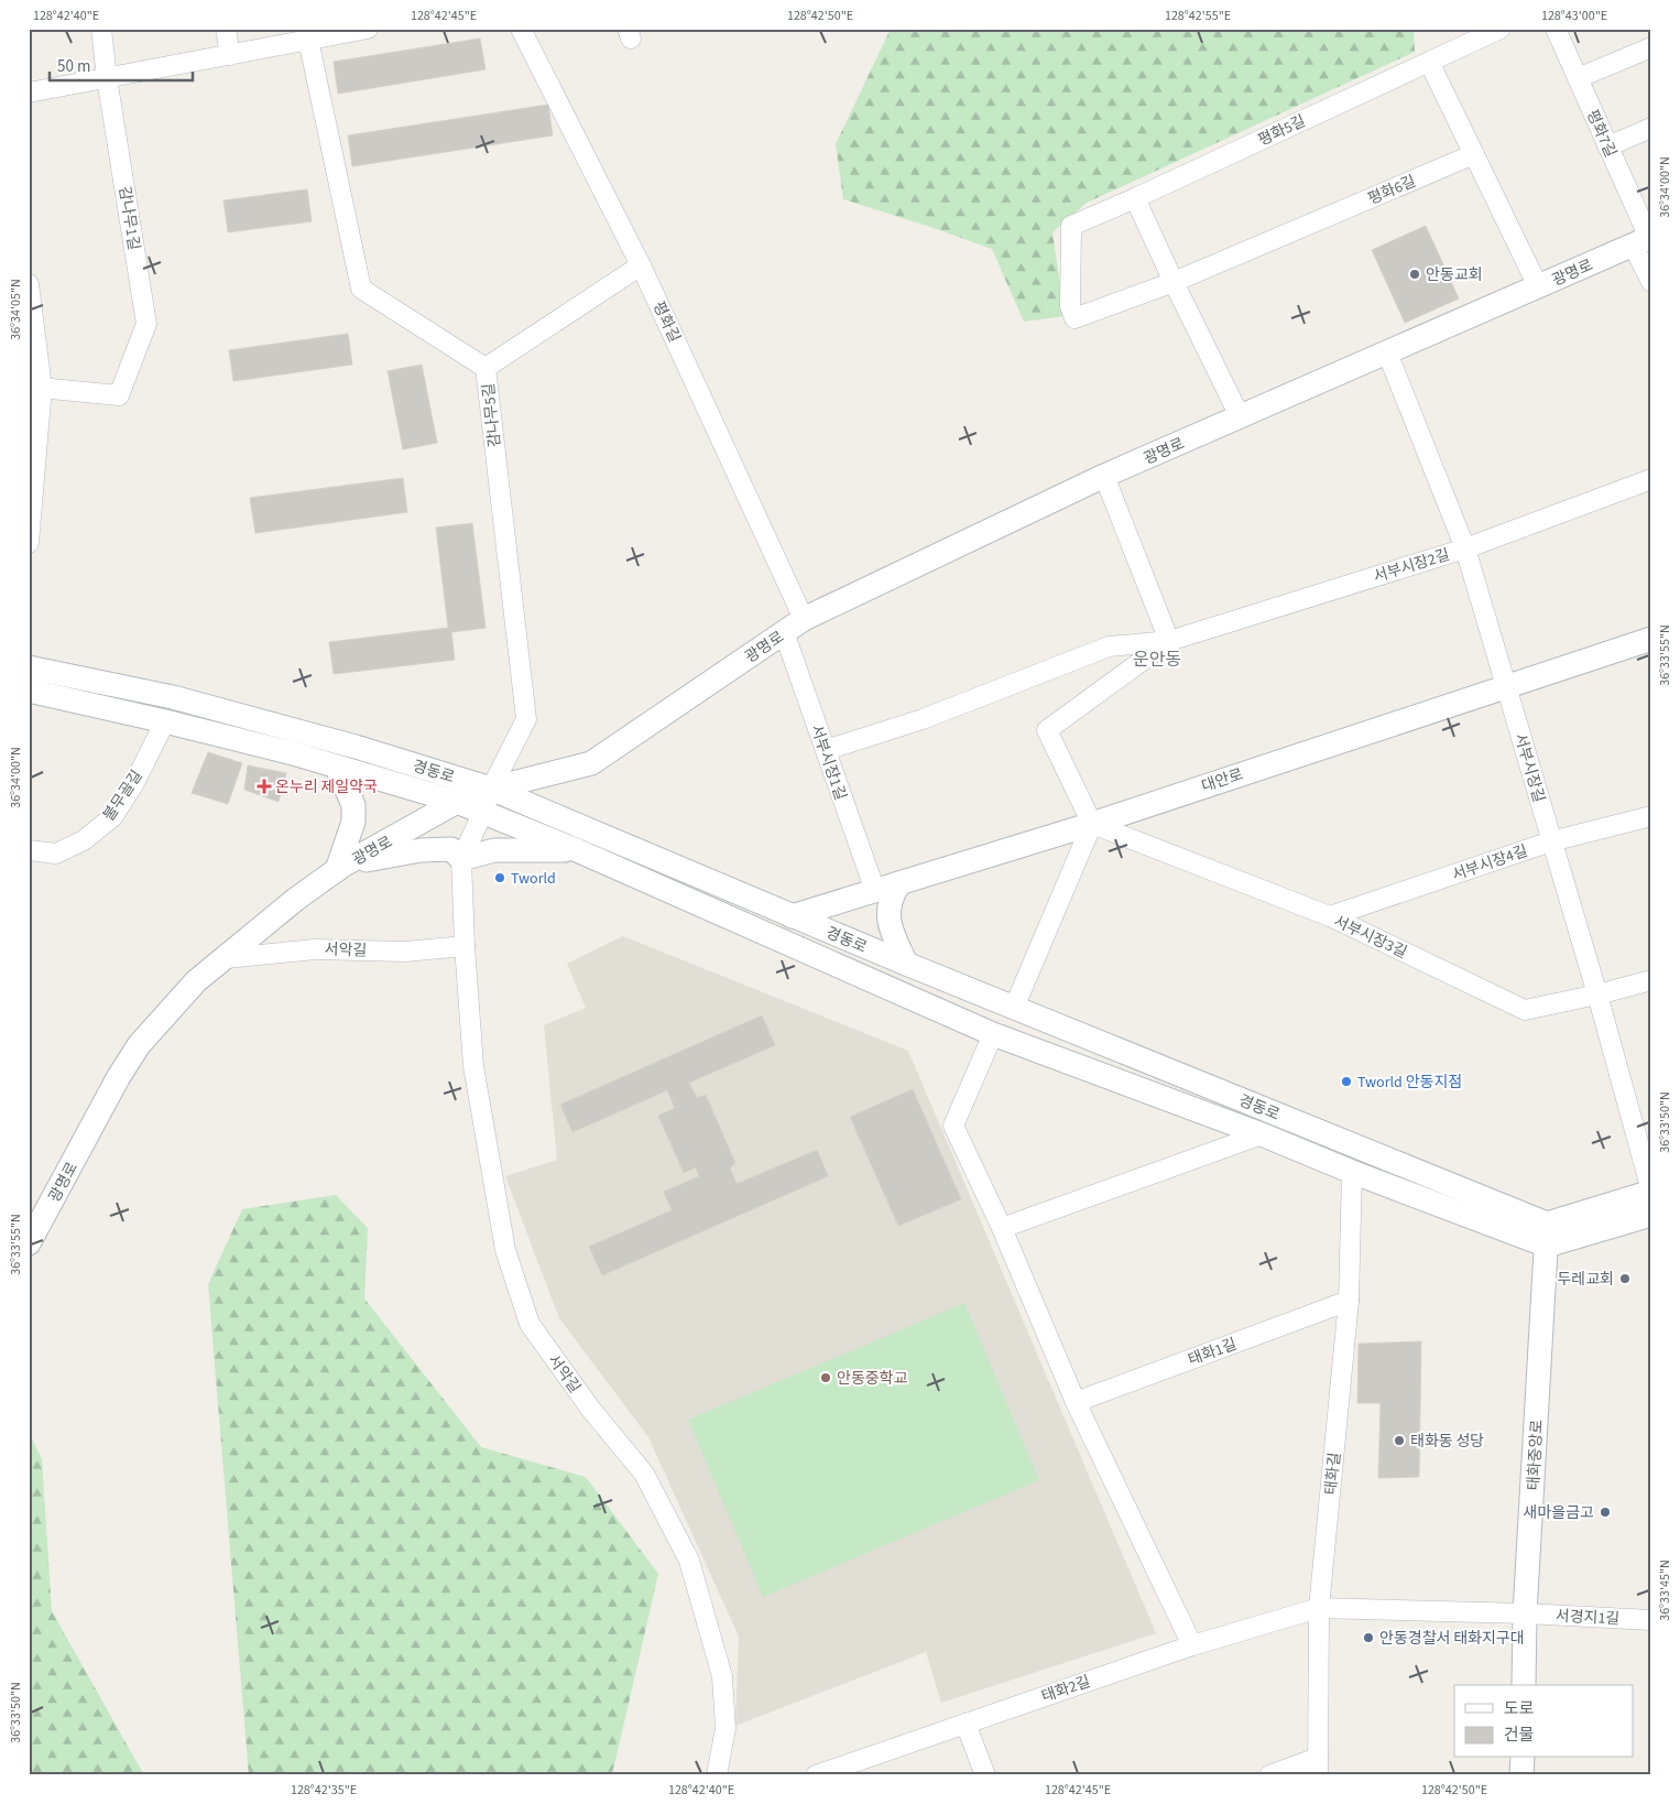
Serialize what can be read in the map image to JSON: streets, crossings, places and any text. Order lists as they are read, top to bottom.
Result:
{
  "streets": {
    "street": [
      "평화5길",
      "평화7길",
      "평화6길",
      "감나무1길",
      "광명로",
      "평화길",
      "감나무5길",
      "서부시장2길",
      "서부시장1길",
      "서부시장길",
      "경동로",
      "대안로",
      "불무골길",
      "서부시장4길",
      "서부시장3길",
      "서악길",
      "태화1길",
      "태화중앙로",
      "태화길",
      "서경지1길",
      "태화2길"
    ]
  },
  "crossings": [
    ["평화5길", "평화6길"],
    ["평화7길", "광명로"],
    ["광명로", "평화길"],
    ["광명로", "감나무5길"],
    ["광명로", "서부시장1길"],
    ["광명로", "서부시장길"],
    ["광명로", "경동로"],
    ["광명로", "서악길"],
    ["감나무5길", "경동로"],
    ["감나무5길", "서악길"],
    ["서부시장2길", "서부시장길"],
    ["서부시장2길", "대안로"],
    ["서부시장2길", "서부시장3길"],
    ["서부시장1길", "대안로"],
    ["서부시장길", "대안로"],
    ["서부시장길", "서부시장4길"],
    ["서부시장길", "서부시장3길"],
    ["경동로", "대안로"],
    ["경동로", "불무골길"],
    ["경동로", "서악길"],
    ["경동로", "태화중앙로"],
    ["경동로", "태화길"],
    ["대안로", "서부시장3길"],
    ["서부시장4길", "서부시장3길"],
    ["태화1길", "태화길"],
    ["태화중앙로", "서경지1길"],
    ["태화길", "서경지1길"],
    ["태화길", "태화2길"],
    ["서경지1길", "태화2길"]
  ],
  "districts": ["운안동"],
  "places": {
    "other": [
      "안동교회",
      "Tworld",
      "Tworld 안동지점",
      "두레교회",
      "안동중학교",
      "태화동 성당",
      "새마을금고",
      "안동경찰서 태화지구대"
    ],
    "health": ["온누리 제일약국"]
  },
  "legend": ["도로", "건물"],
  "scale_bar": "50 m",
  "coordinates": [
    "128°42'40\"E",
    "128°42'45\"E",
    "128°42'50\"E",
    "128°42'55\"E",
    "128°43'00\"E",
    "36°34'00\"N",
    "36°34'05\"N",
    "36°33'55\"N",
    "36°33'50\"N",
    "36°33'45\"N",
    "128°42'35\"E"
  ]
}
